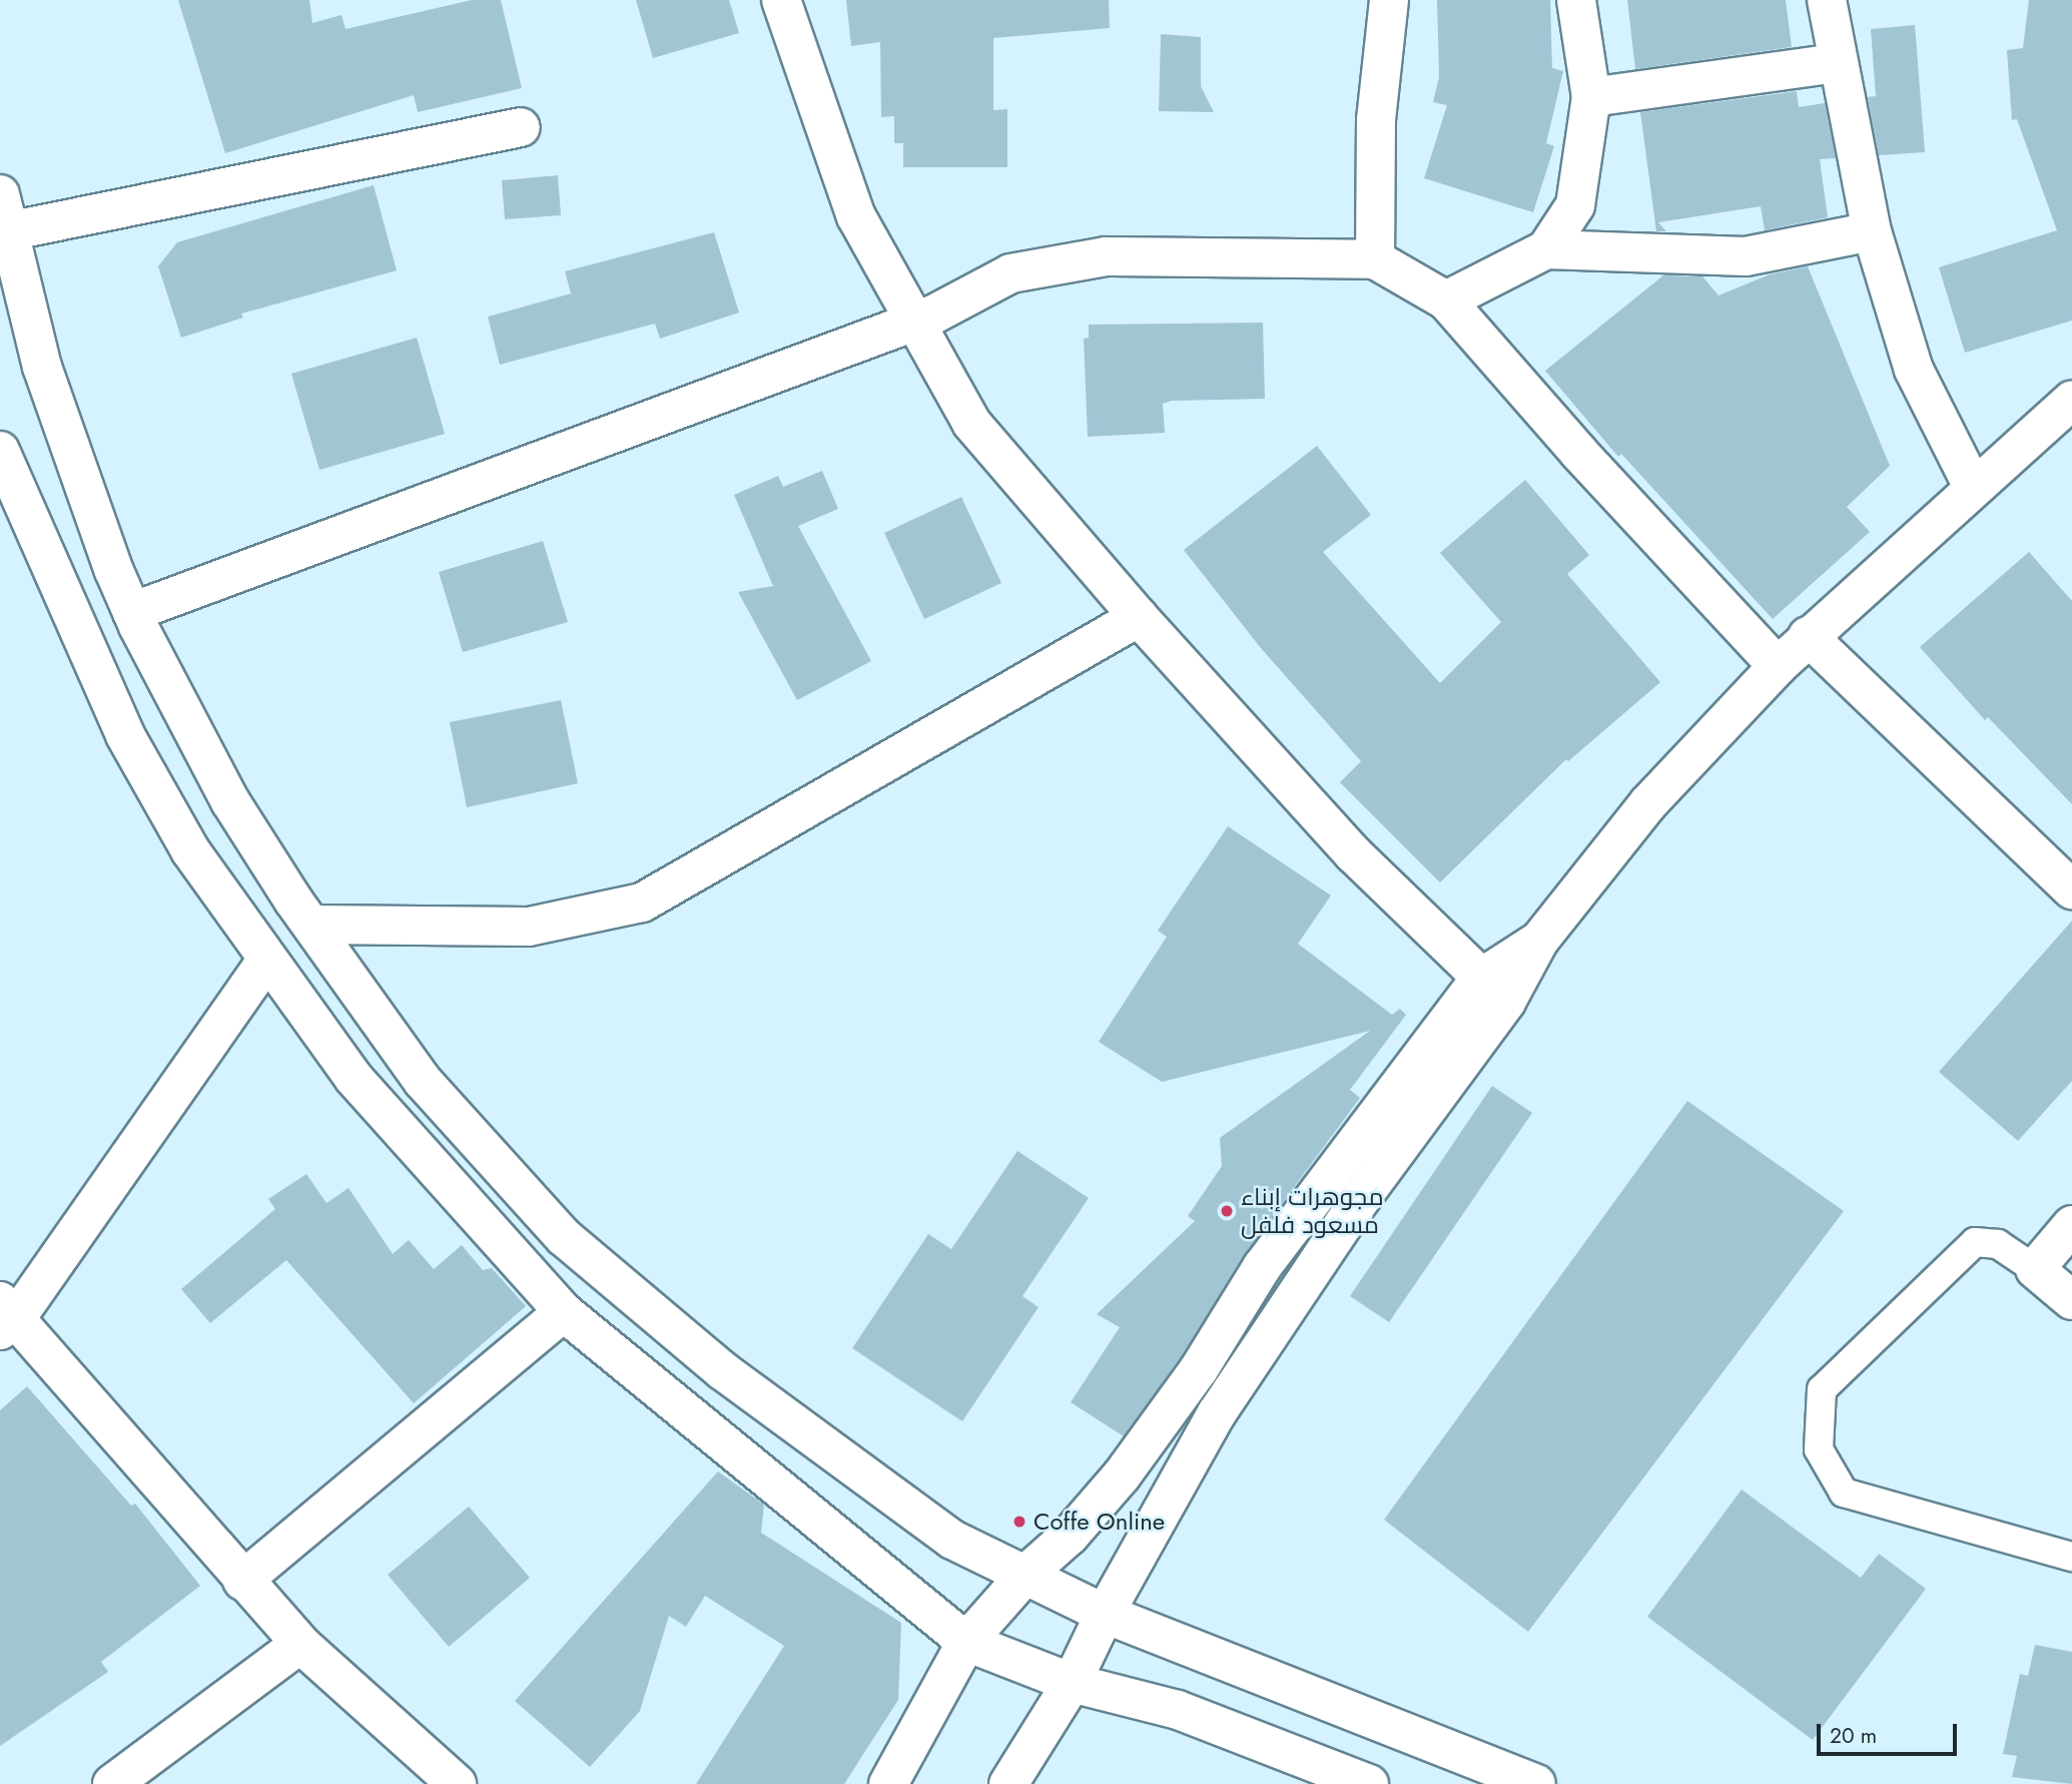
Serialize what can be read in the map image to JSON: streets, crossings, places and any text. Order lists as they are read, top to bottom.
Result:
{
  "places": ["مجوهرات إبناء مسعود فلفل", "Coffe Online"],
  "scale_bar": "20 m"
}
